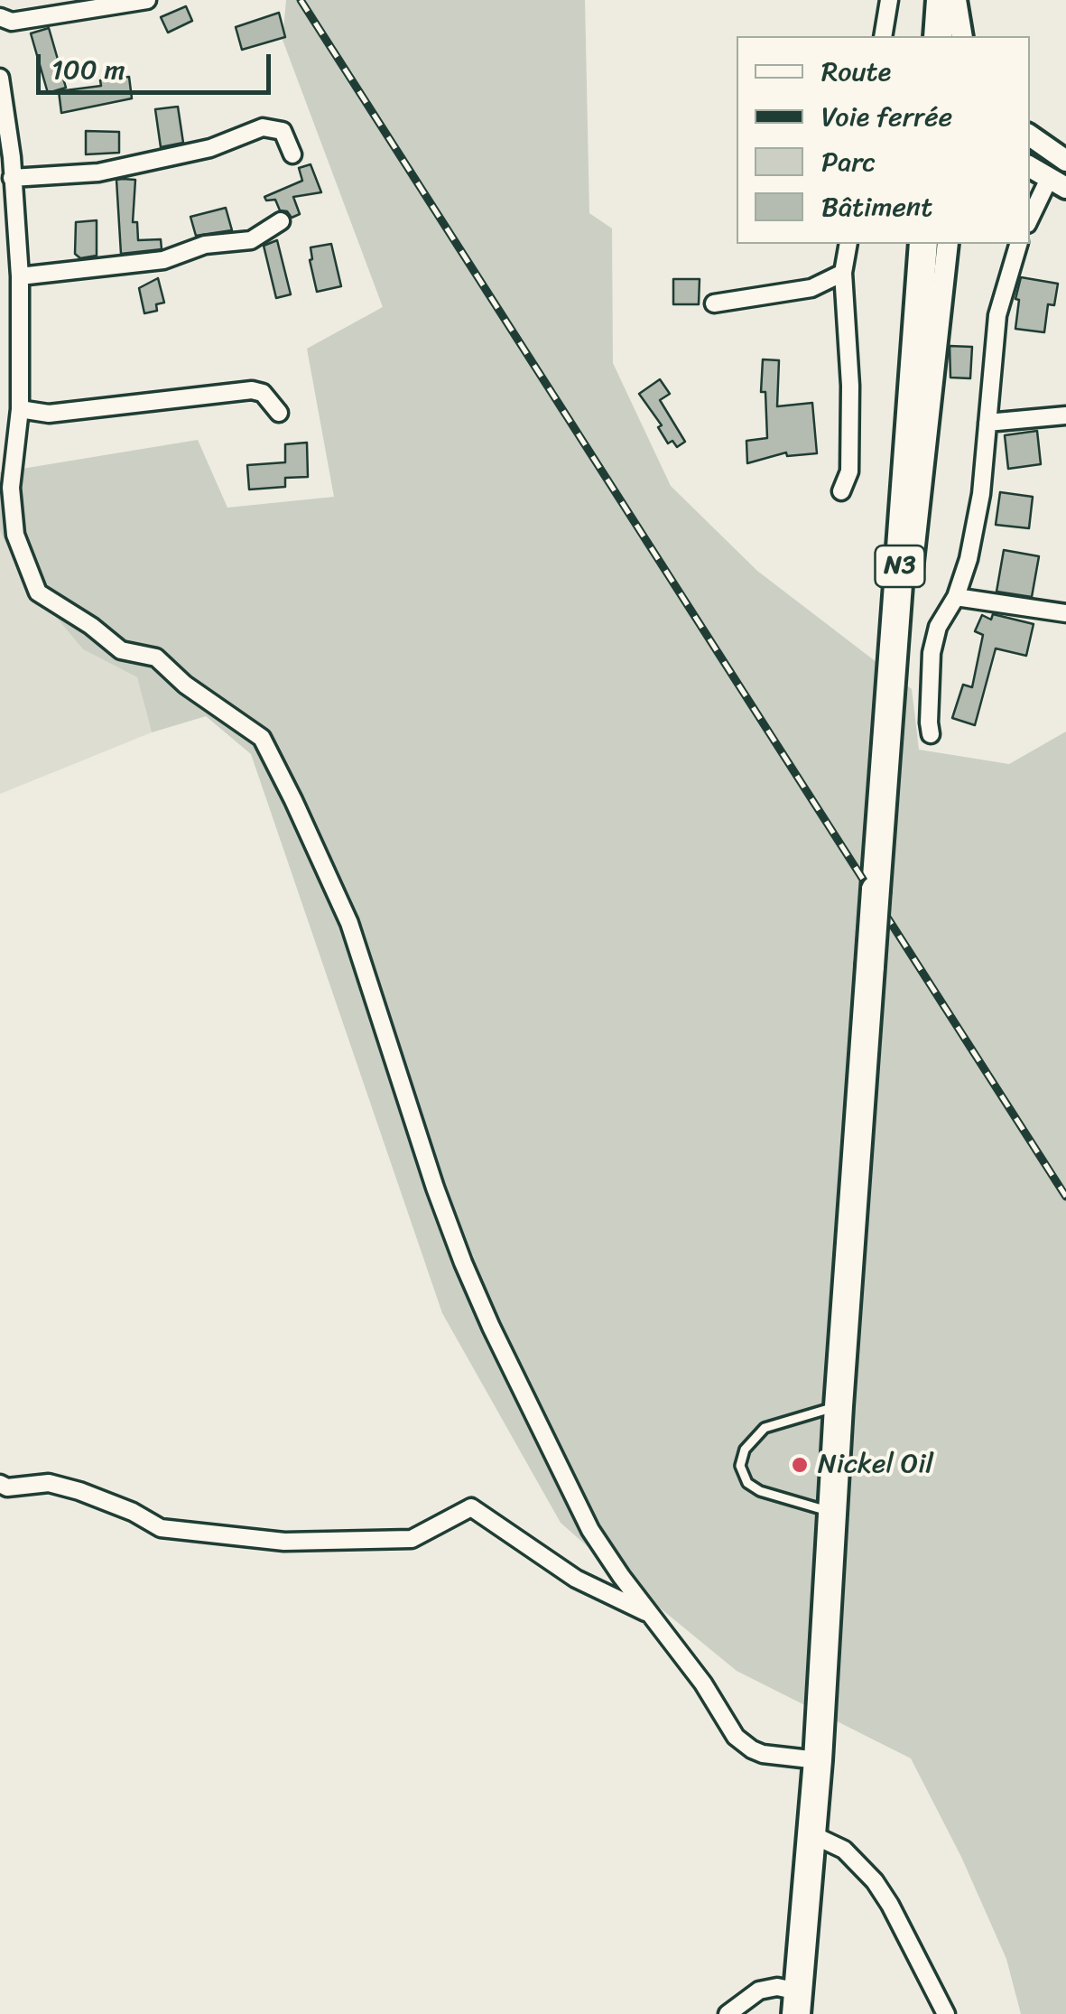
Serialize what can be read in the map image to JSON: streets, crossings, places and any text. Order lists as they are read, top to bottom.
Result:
{
  "streets": {
    "highway": ["N3"]
  },
  "places": ["Nickel Oil"],
  "legend": [
    "Route",
    "Voie ferrée",
    "Parc",
    "Bâtiment"
  ],
  "scale_bar": "100 m"
}
